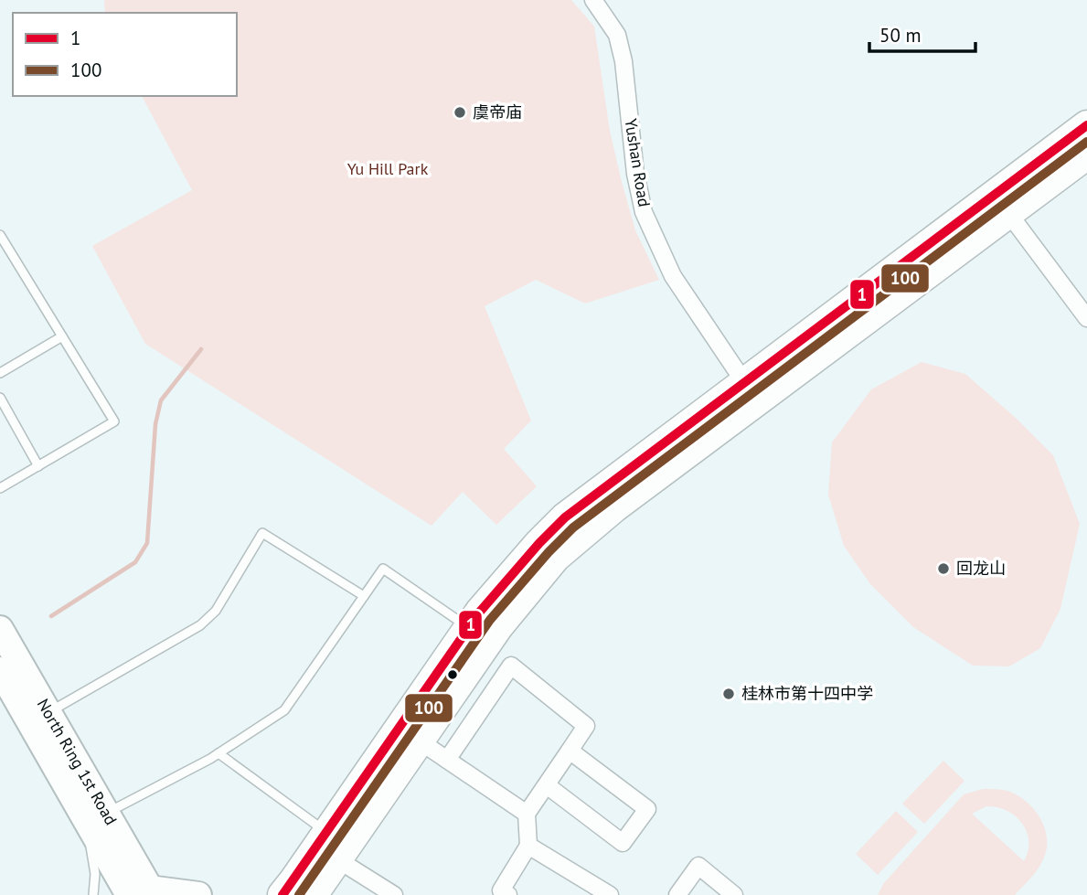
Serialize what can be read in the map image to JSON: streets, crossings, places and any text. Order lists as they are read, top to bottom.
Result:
{
  "streets": {
    "main road": ["North Ring 1st Road"],
    "street": ["Yushan Road"]
  },
  "parks": ["Yu Hill Park"],
  "places": ["虞帝庙", "回龙山", "桂林市第十四中学"],
  "lines": ["transit line 1", "transit line 100"],
  "legend": ["1", "100"],
  "scale_bar": "50 m"
}
